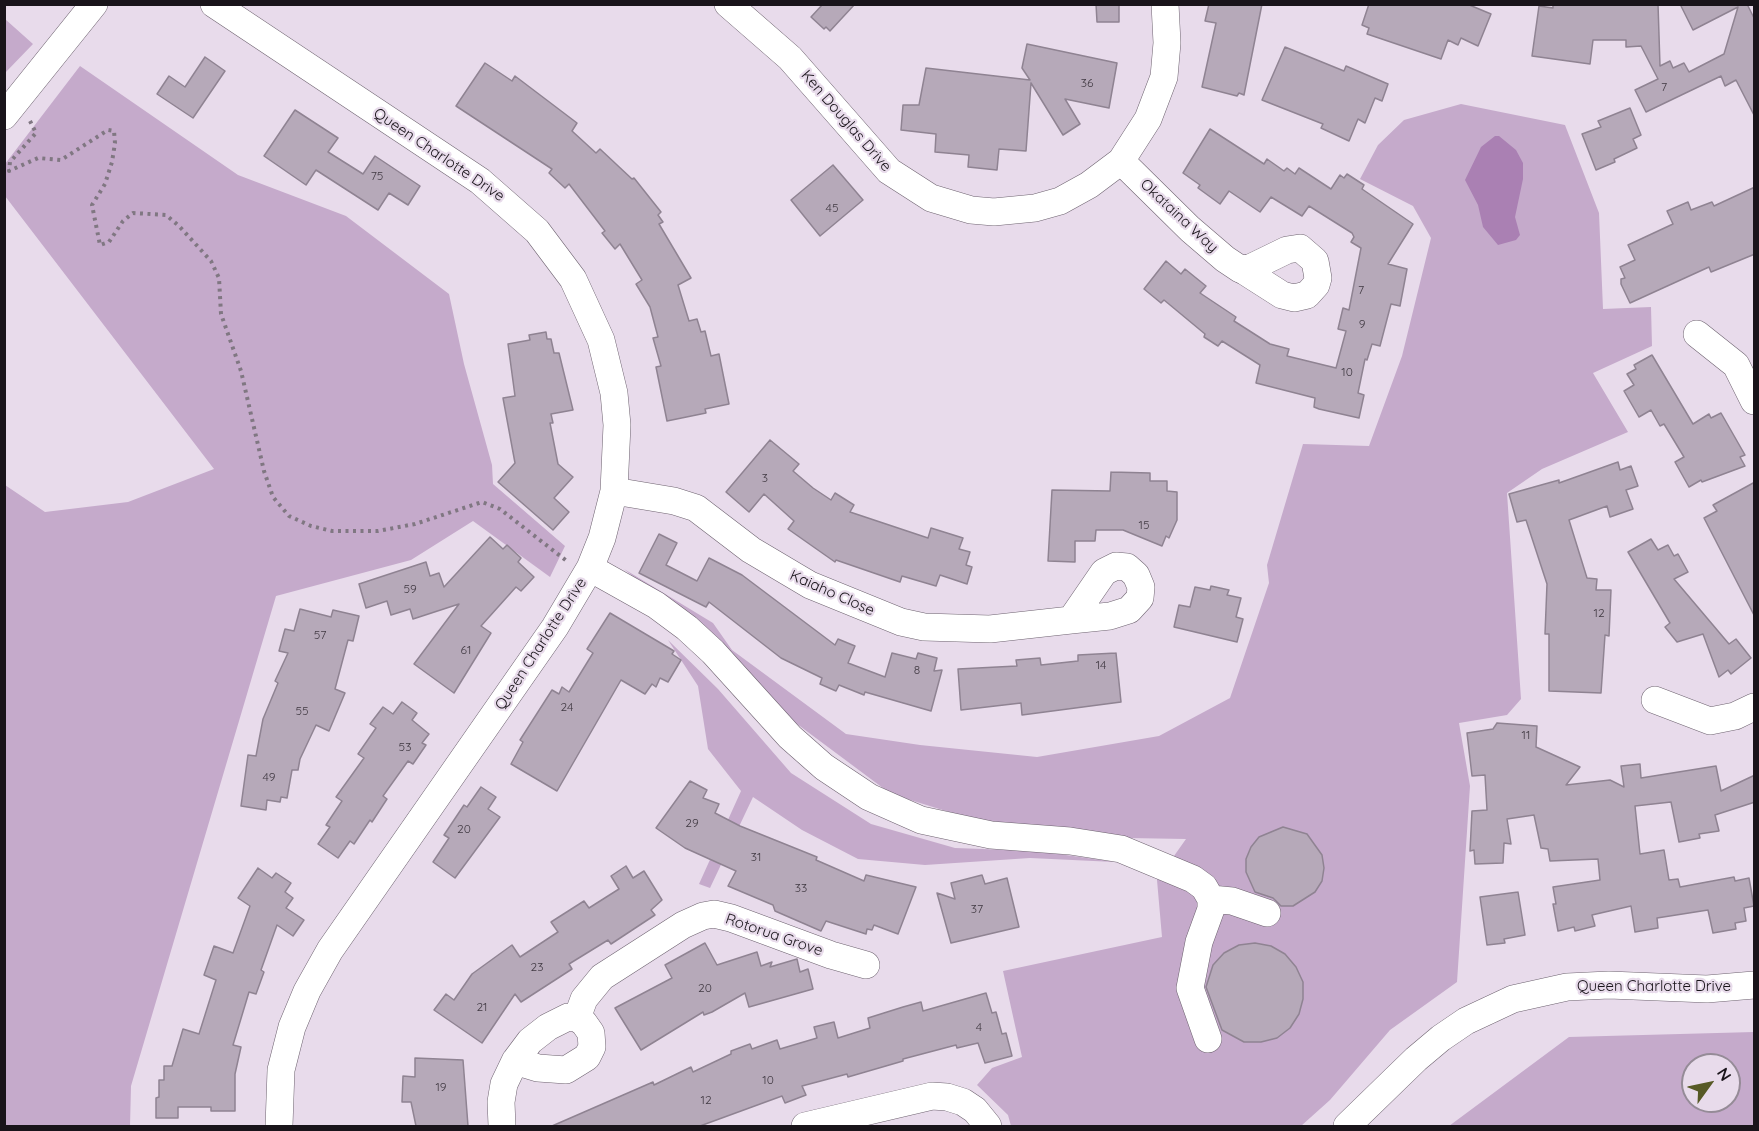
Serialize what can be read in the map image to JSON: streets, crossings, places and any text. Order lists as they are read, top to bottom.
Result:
{
  "streets": {
    "street": [
      "Ken Douglas Drive",
      "Queen Charlotte Drive",
      "Okataina Way",
      "Kaiaho Close",
      "Rotorua Grove"
    ]
  },
  "crossings": [
    ["Ken Douglas Drive", "Okataina Way"],
    ["Queen Charlotte Drive", "Kaiaho Close"]
  ],
  "house_numbers": [
    "36",
    "7",
    "75",
    "45",
    "7",
    "9",
    "10",
    "3",
    "15",
    "59",
    "12",
    "57",
    "61",
    "14",
    "8",
    "24",
    "55",
    "11",
    "53",
    "49",
    "29",
    "20",
    "31",
    "33",
    "37",
    "23",
    "20",
    "21",
    "4",
    "10",
    "19",
    "12"
  ],
  "north": "top right"
}
